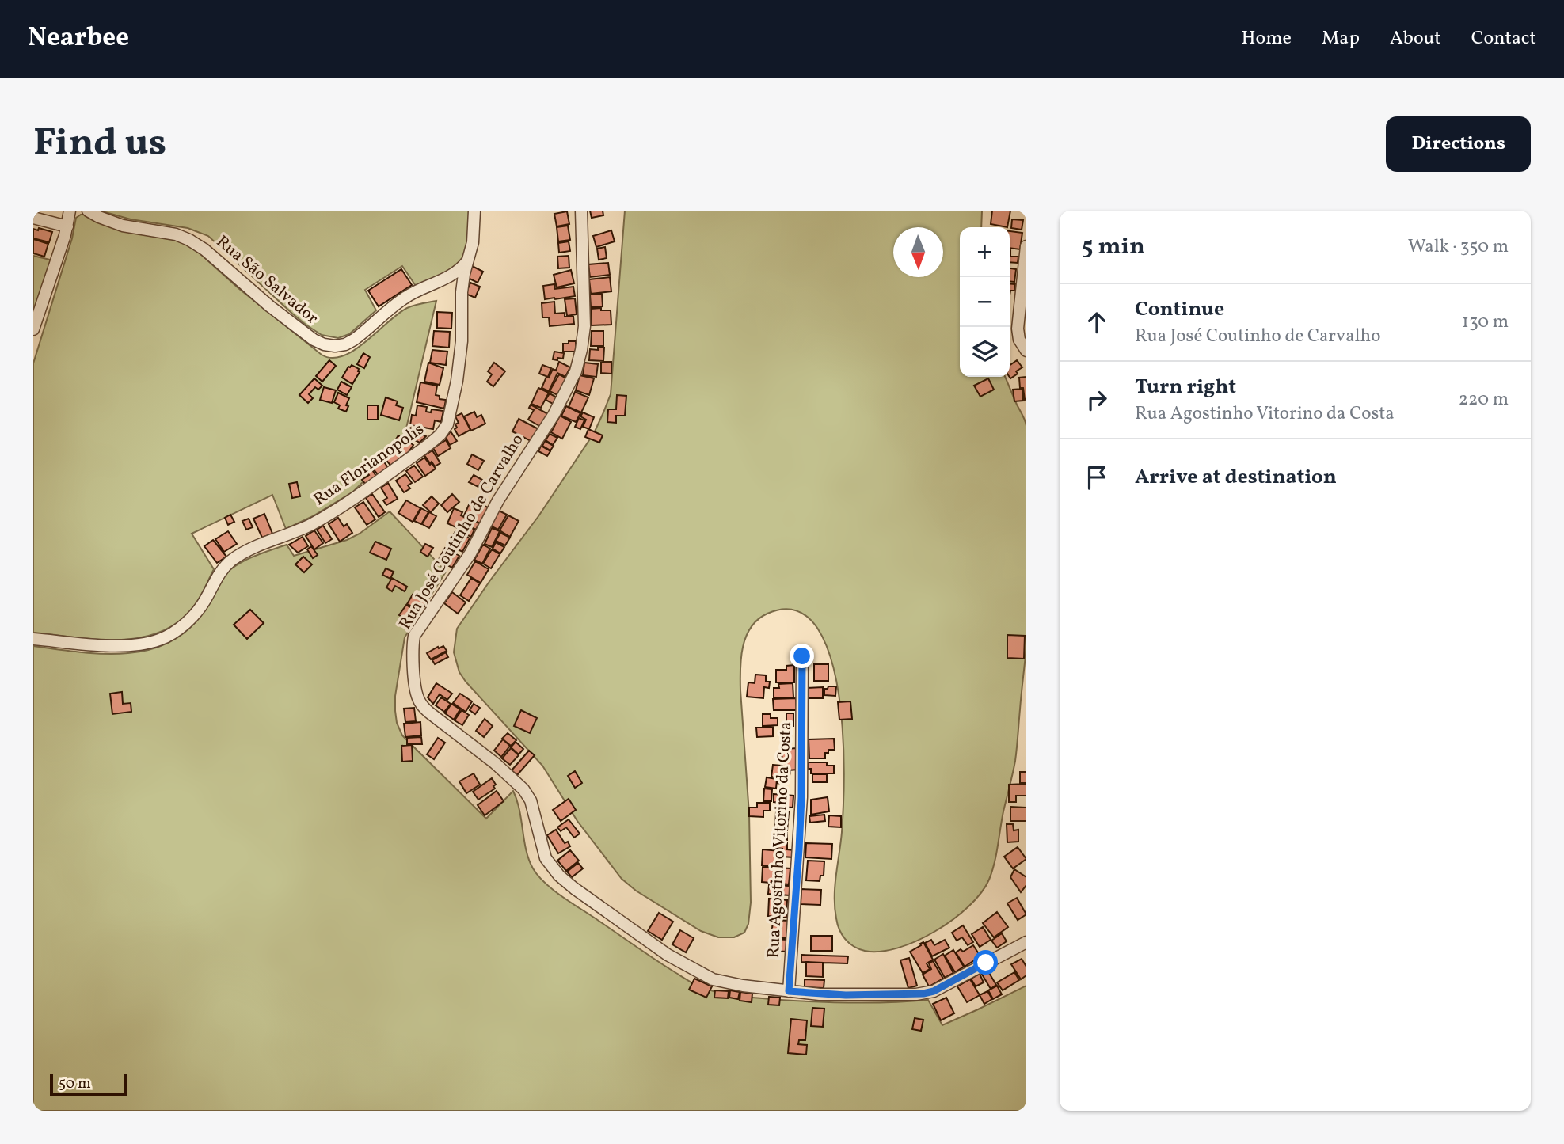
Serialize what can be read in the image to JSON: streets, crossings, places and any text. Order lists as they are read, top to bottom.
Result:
{
  "streets": {
    "street": [
      "Rua São Salvador",
      "Rua Florianopolis",
      "Rua José Coutinho de Carvalho",
      "Rua Agostinho Vitorino da Costa"
    ]
  },
  "crossings": [
    ["Rua São Salvador", "Rua Florianopolis"],
    ["Rua José Coutinho de Carvalho", "Rua Agostinho Vitorino da Costa"]
  ],
  "scale_bar": "50 m",
  "north": "bottom",
  "page": {
    "header": "Nearbee",
    "nav": [
      "Home",
      "Map",
      "About",
      "Contact"
    ],
    "buttons": "Directions",
    "title": "Find us",
    "heading": ["5 min", "Walk · 350 m"],
    "map_buttons": ["+", "−"],
    "list": [
      ["Continue", "Rua José Coutinho de Carvalho", "130 m"],
      ["Turn right", "Rua Agostinho Vitorino da Costa", "220 m"],
      "Arrive at destination"
    ],
    "scale": "50 m"
  }
}
